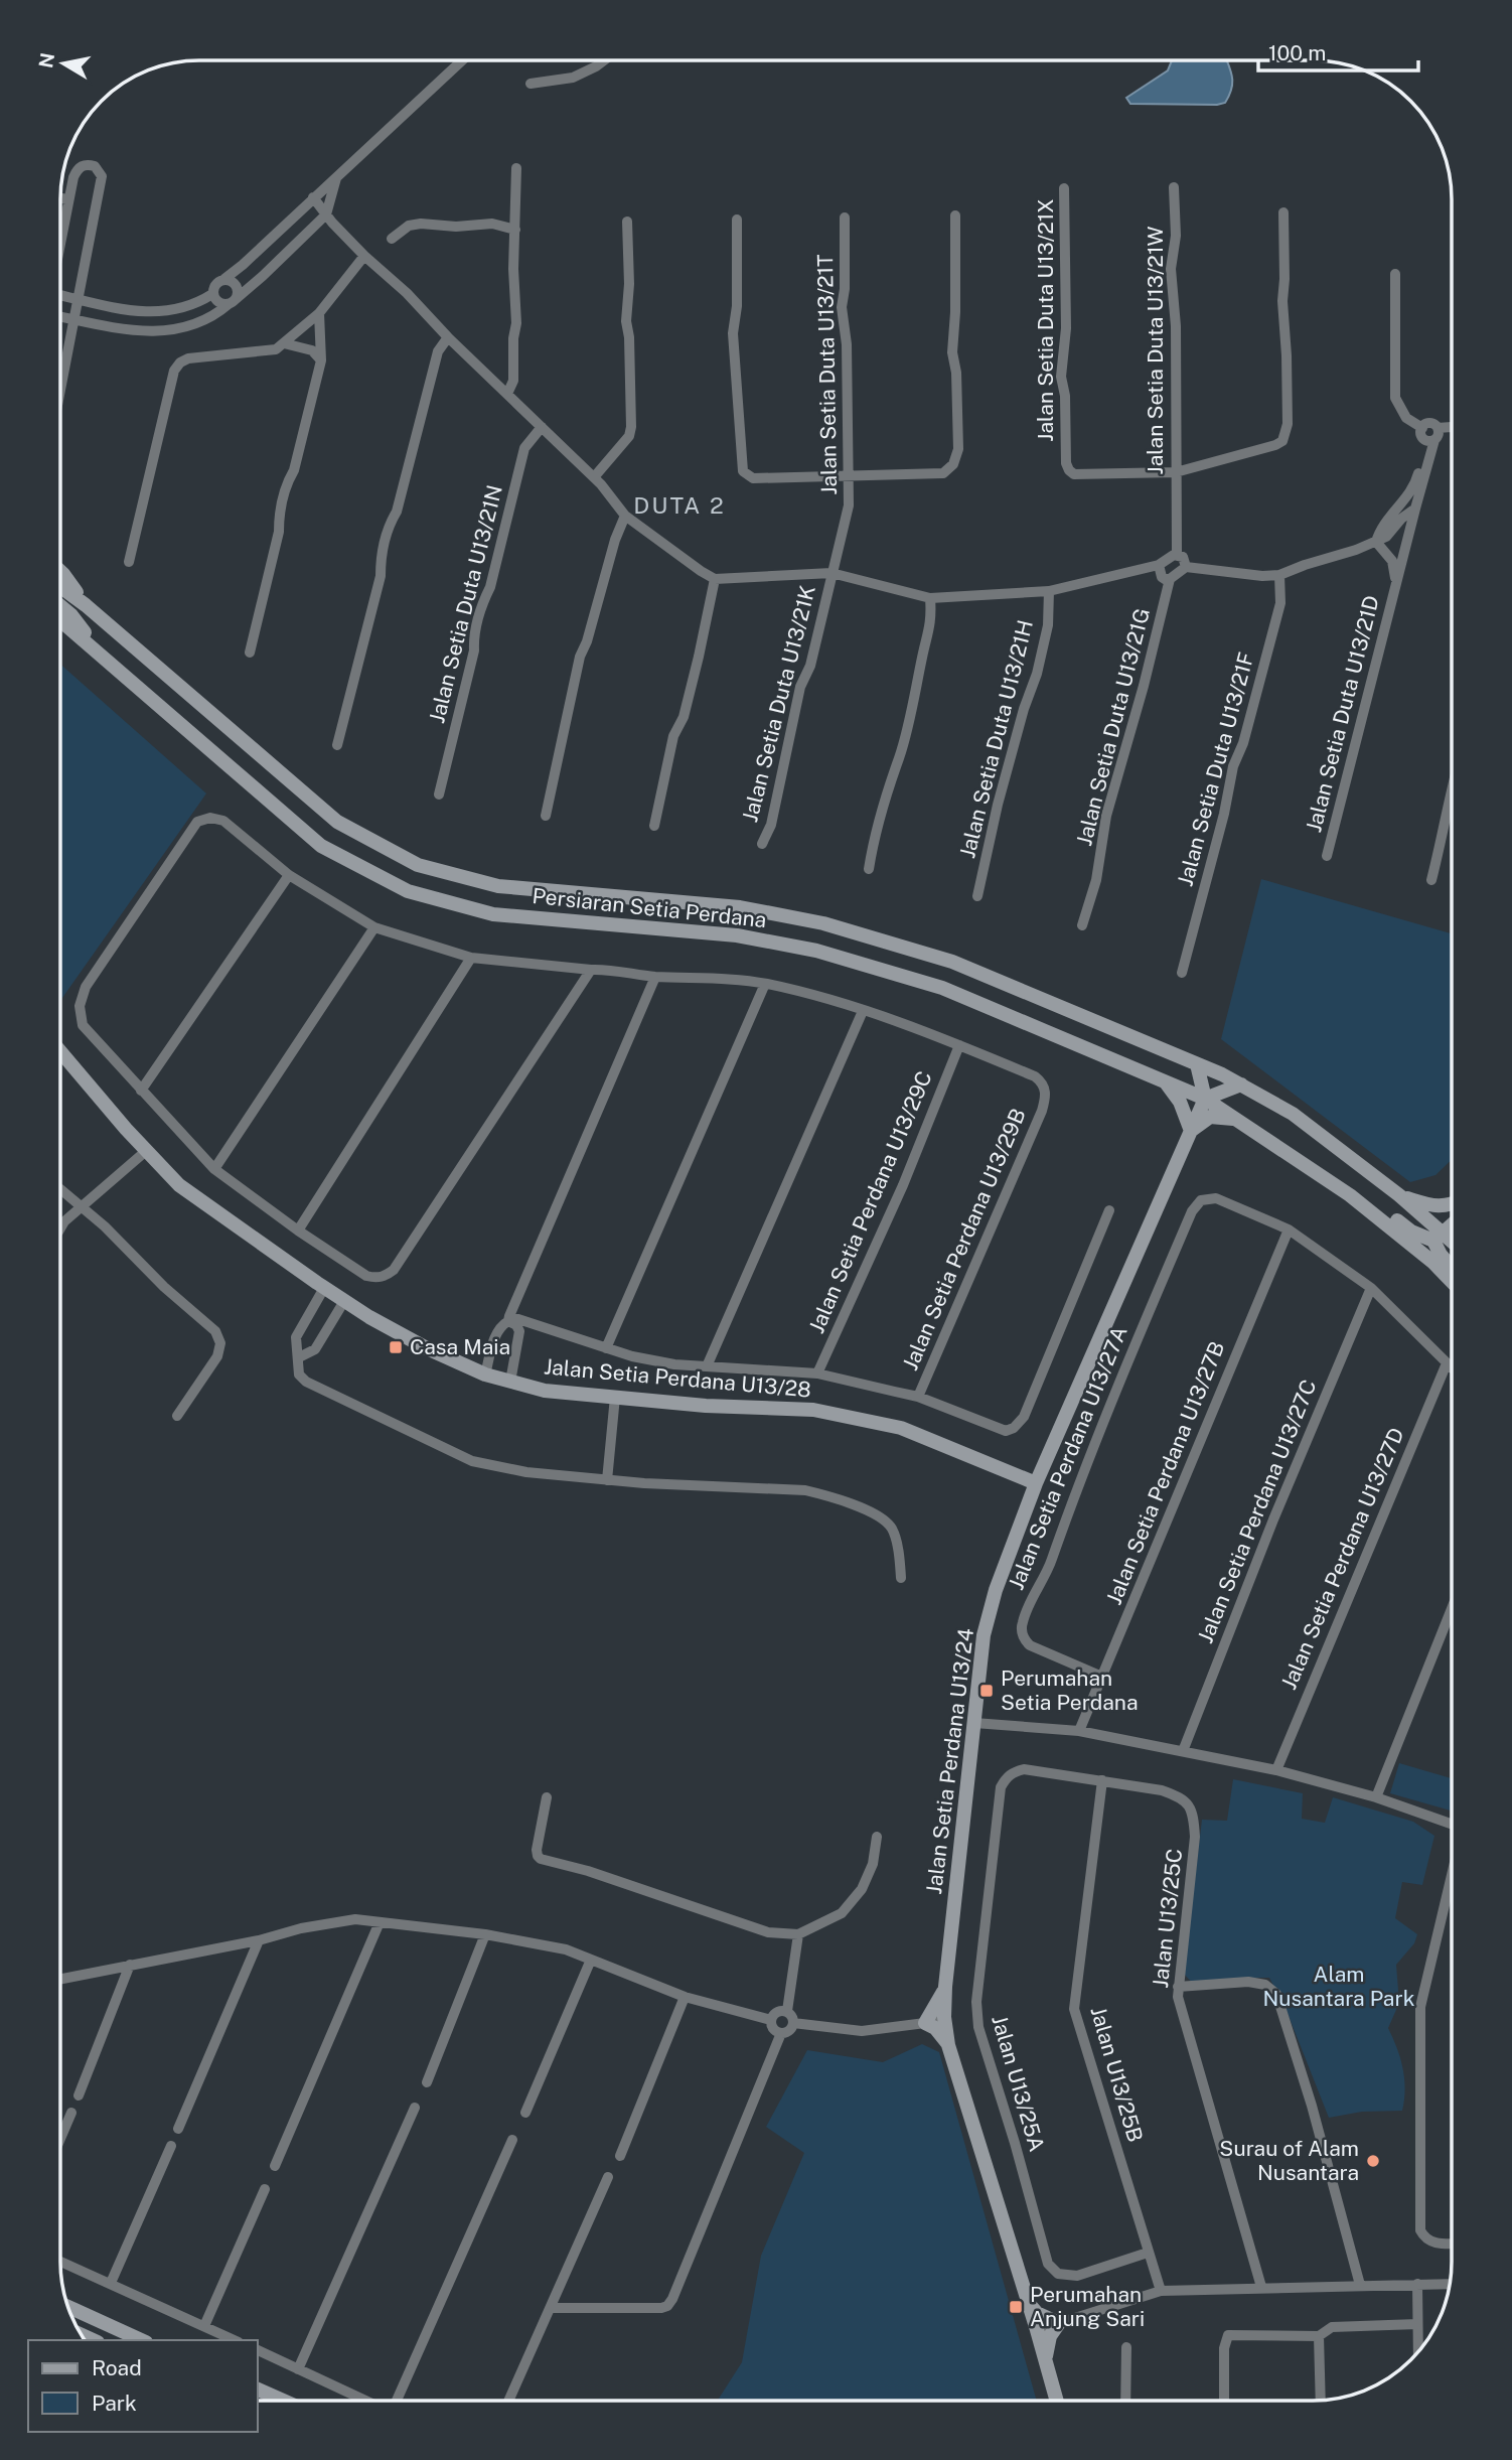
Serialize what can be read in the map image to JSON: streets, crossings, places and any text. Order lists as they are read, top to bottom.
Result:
{
  "streets": {
    "main road": ["Persiaran Setia Perdana", "Jalan Setia Perdana U13/28", "Jalan Setia Perdana U13/24"],
    "street": [
      "Jalan Setia Duta U13/21X",
      "Jalan Setia Duta U13/21W",
      "Jalan Setia Duta U13/21T",
      "Jalan Setia Duta U13/21N",
      "Jalan Setia Duta U13/21K",
      "Jalan Setia Duta U13/21D",
      "Jalan Setia Duta U13/21G",
      "Jalan Setia Duta U13/21H",
      "Jalan Setia Duta U13/21F",
      "Jalan Setia Perdana U13/29C",
      "Jalan Setia Perdana U13/29B",
      "Jalan Setia Perdana U13/27A",
      "Jalan Setia Perdana U13/27B",
      "Jalan Setia Perdana U13/27C",
      "Jalan Setia Perdana U13/27D",
      "Jalan U13/25C",
      "Jalan U13/25B",
      "Jalan U13/25A"
    ]
  },
  "crossings": [
    ["Jalan Setia Duta U13/21X", "Jalan Setia Duta U13/21W"],
    ["Jalan Setia Duta U13/21T", "Jalan Setia Duta U13/21K"],
    ["Persiaran Setia Perdana", "Jalan Setia Perdana U13/24"],
    ["Jalan Setia Perdana U13/29C", "Jalan Setia Perdana U13/29B"],
    ["Jalan Setia Perdana U13/28", "Jalan Setia Perdana U13/24"],
    ["Jalan Setia Perdana U13/27A", "Jalan Setia Perdana U13/27B"],
    ["Jalan U13/25C", "Jalan U13/25B"],
    ["Jalan U13/25C", "Jalan U13/25A"],
    ["Jalan U13/25B", "Jalan U13/25A"]
  ],
  "districts": ["DUTA 2"],
  "parks": ["Alam Nusantara Park"],
  "places": {
    "transit": ["Casa Maia", "Perumahan Setia Perdana", "Perumahan Anjung Sari"],
    "other": ["Surau of Alam Nusantara"]
  },
  "legend": ["Road", "Park"],
  "scale_bar": "100 m",
  "north": "left"
}
